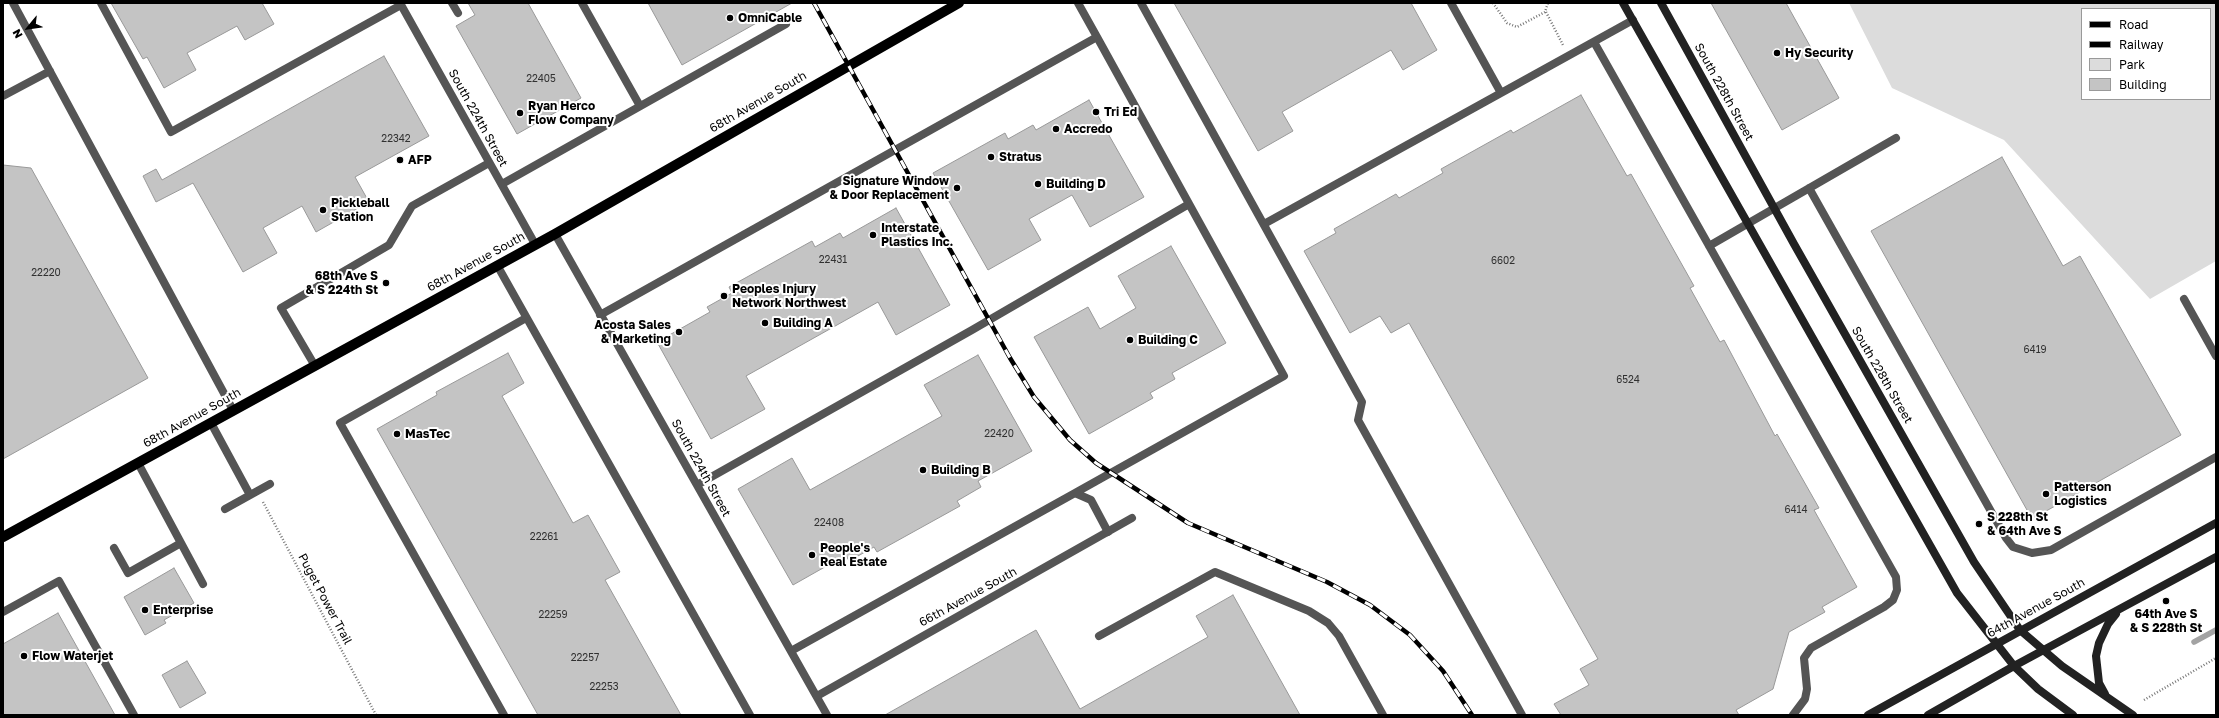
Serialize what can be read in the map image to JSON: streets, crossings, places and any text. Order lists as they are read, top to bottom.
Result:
{
  "streets": {
    "main road": ["South 228th Street", "68th Avenue South", "64th Avenue South"],
    "street": ["South 224th Street", "66th Avenue South"],
    "path": ["Puget Power Trail"]
  },
  "crossings": [
    ["South 228th Street", "64th Avenue South"],
    ["68th Avenue South", "South 224th Street"],
    ["South 224th Street", "66th Avenue South"]
  ],
  "places": [
    "OmniCable",
    "Hy Security",
    "Tri Ed",
    "Ryan Herco Flow Company",
    "Accredo",
    "Stratus",
    "AFP",
    "Building D",
    "Signature Window & Door Replacement",
    "Pickleball Station",
    "Interstate Plastics Inc.",
    "68th Ave S & S 224th St",
    "Peoples Injury Network Northwest",
    "Building A",
    "Acosta Sales & Marketing",
    "Building C",
    "MasTec",
    "Building B",
    "Patterson Logistics",
    "S 228th St & 64th Ave S",
    "People's Real Estate",
    "64th Ave S & S 228th St",
    "Enterprise",
    "Flow Waterjet"
  ],
  "house_numbers": [
    "22405",
    "22342",
    "22431",
    "6602",
    "22220",
    "6419",
    "6524",
    "22420",
    "6414",
    "22408",
    "22261",
    "22259",
    "22257",
    "22253"
  ],
  "legend": [
    "Road",
    "Railway",
    "Park",
    "Building"
  ],
  "north": "bottom left"
}
